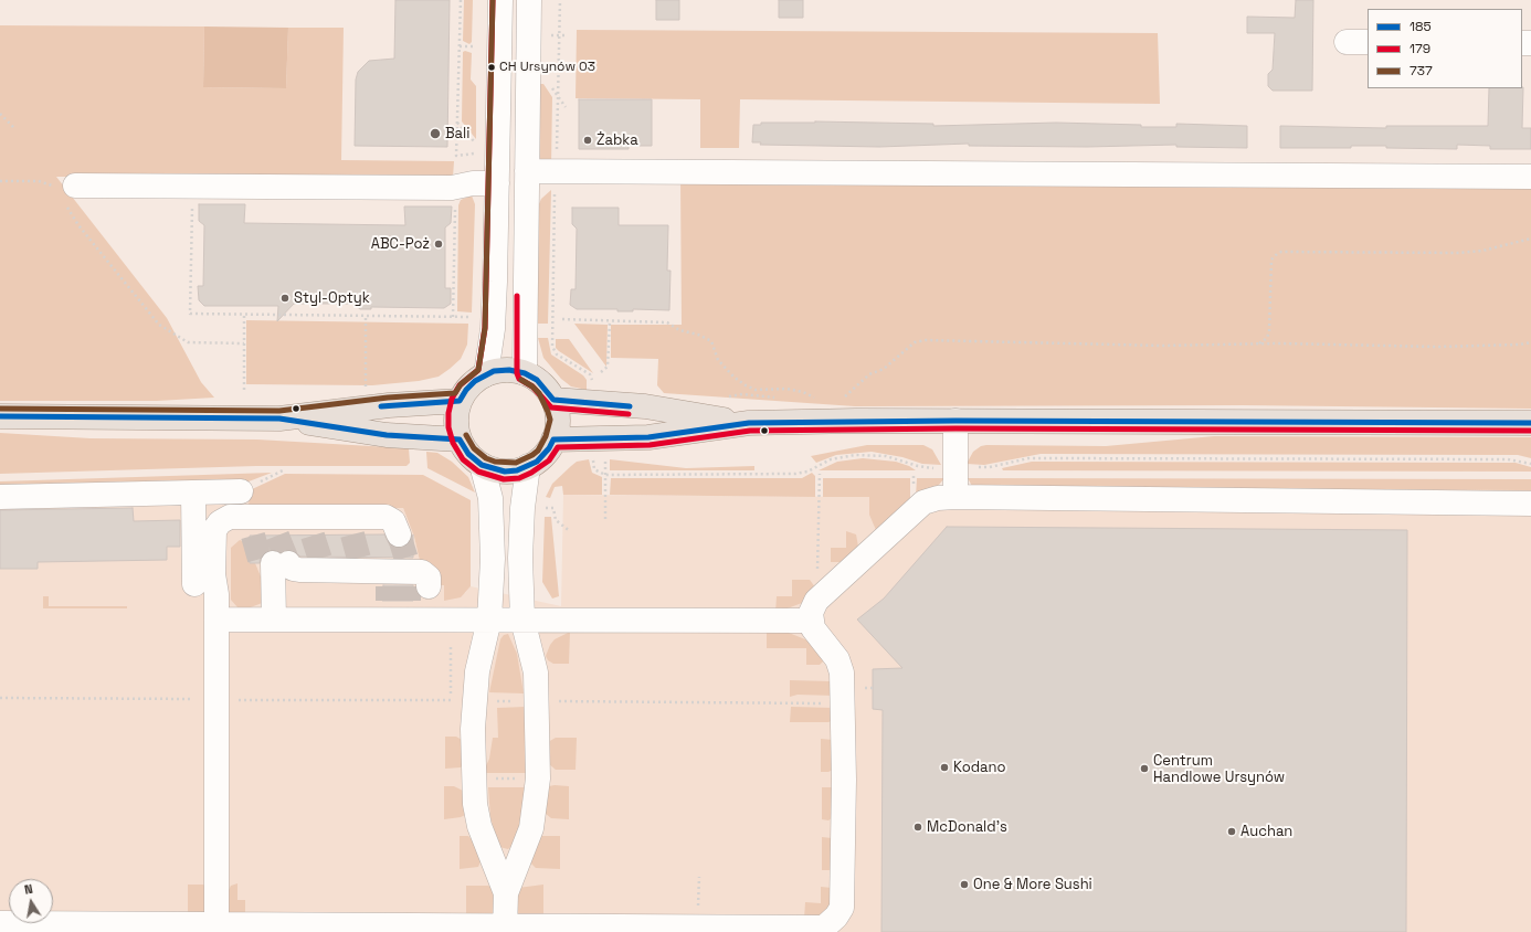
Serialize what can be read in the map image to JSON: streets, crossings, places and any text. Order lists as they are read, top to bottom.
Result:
{
  "places": [
    "CH Ursynów 03",
    "Bali",
    "Żabka",
    "ABC-Poż",
    "Styl-Optyk",
    "Kodano",
    "Centrum Handlowe Ursynów",
    "McDonald's",
    "Auchan",
    "One & More Sushi"
  ],
  "lines": ["transit line 179", "transit line 737", "transit line 185"],
  "legend": ["185", "179", "737"],
  "north": "top"
}
